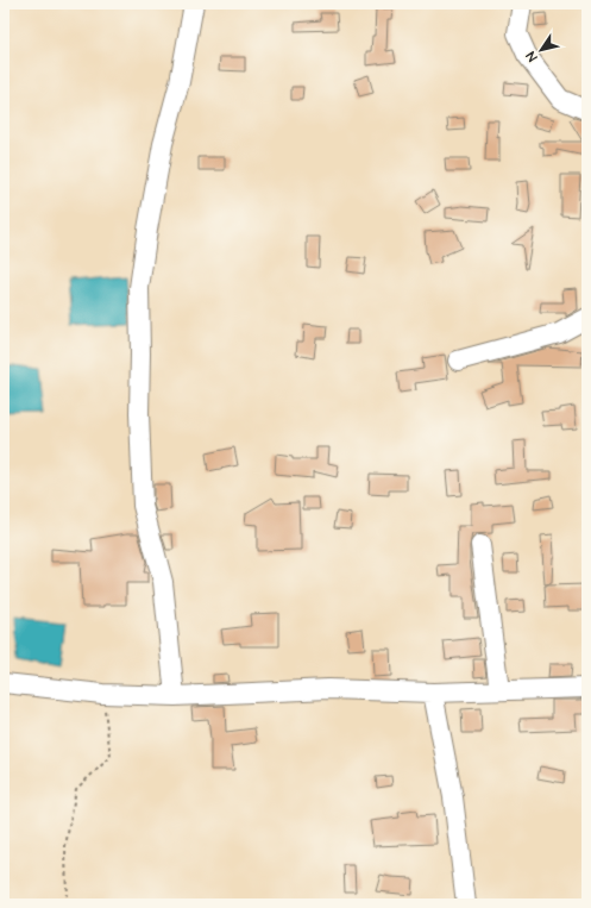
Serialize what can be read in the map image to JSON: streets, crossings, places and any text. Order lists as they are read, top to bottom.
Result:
{
  "north": "bottom left"
}
